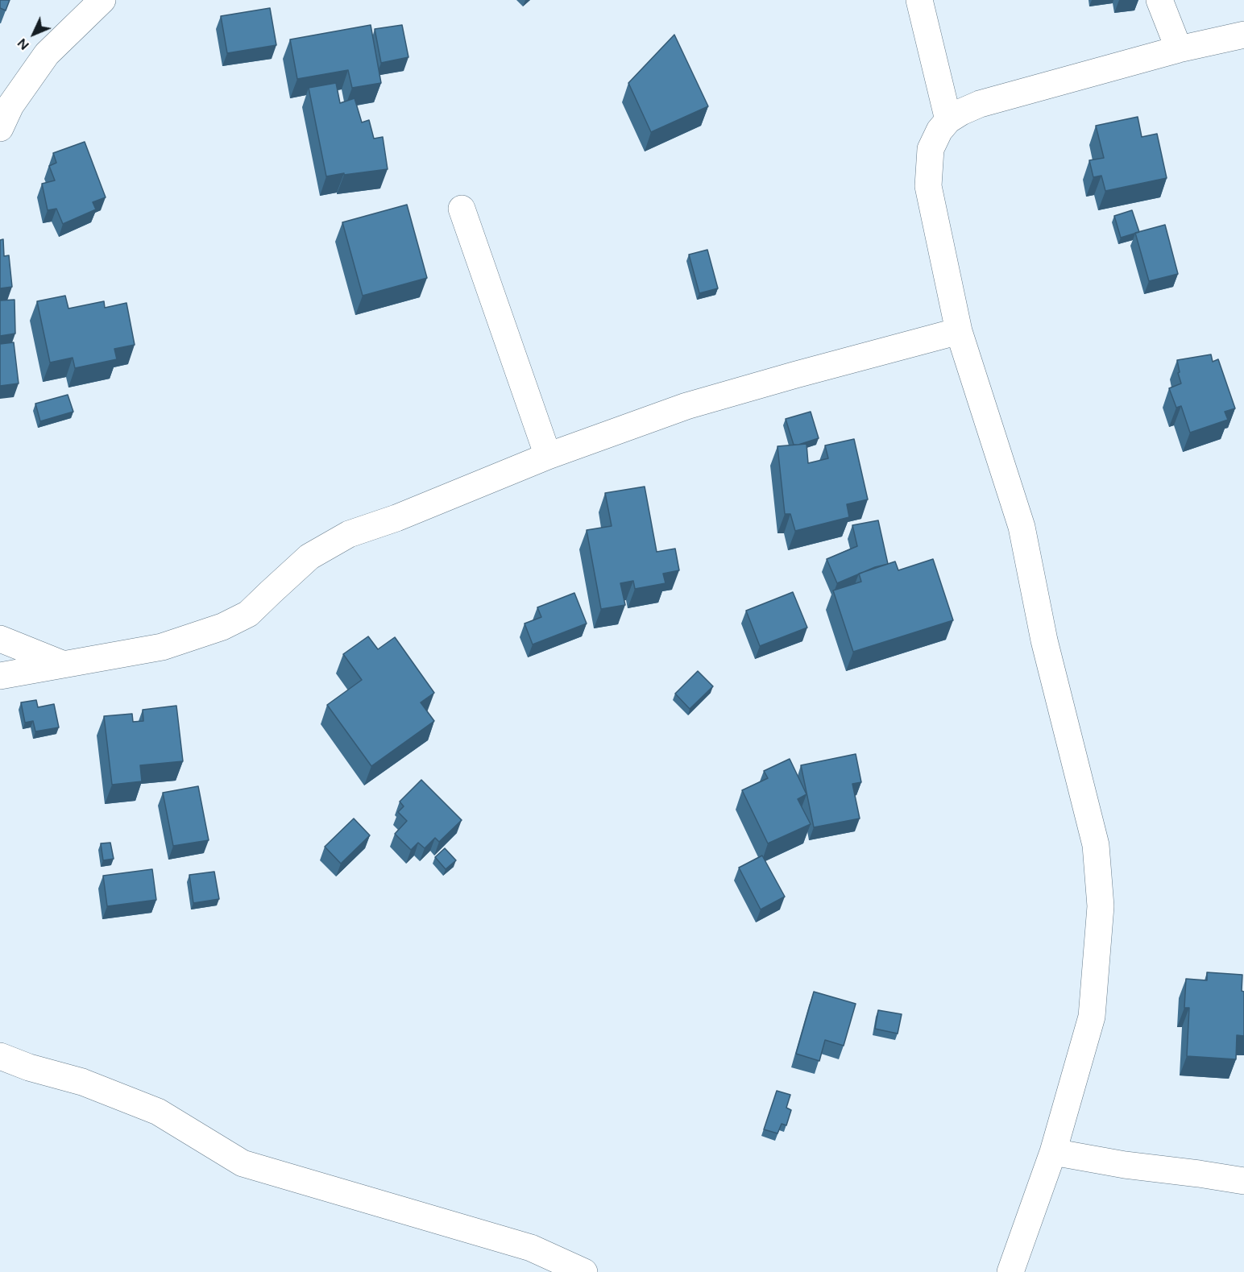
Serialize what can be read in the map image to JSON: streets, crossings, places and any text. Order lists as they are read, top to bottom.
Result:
{
  "north": "bottom left"
}
